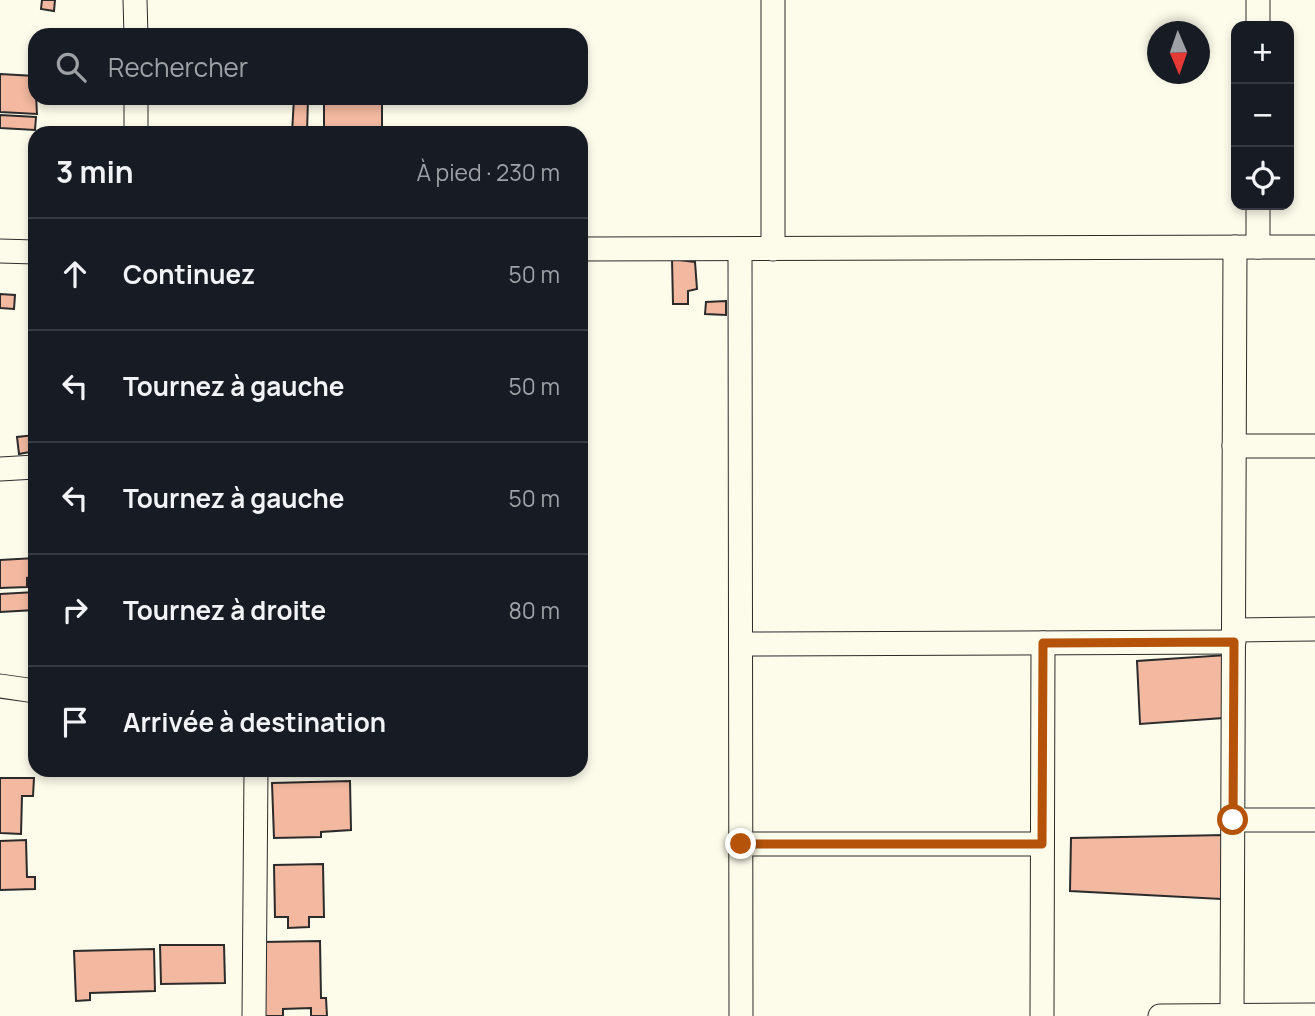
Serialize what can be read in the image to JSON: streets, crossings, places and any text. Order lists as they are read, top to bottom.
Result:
{
  "north": "bottom",
  "page": {
    "map_buttons": ["+", "−"],
    "search": "Rechercher",
    "heading": ["3 min", "À pied · 230 m"],
    "list": [
      ["Continuez", "50 m"],
      ["Tournez à gauche", "50 m"],
      ["Tournez à gauche", "50 m"],
      ["Tournez à droite", "80 m"],
      "Arrivée à destination"
    ]
  }
}
